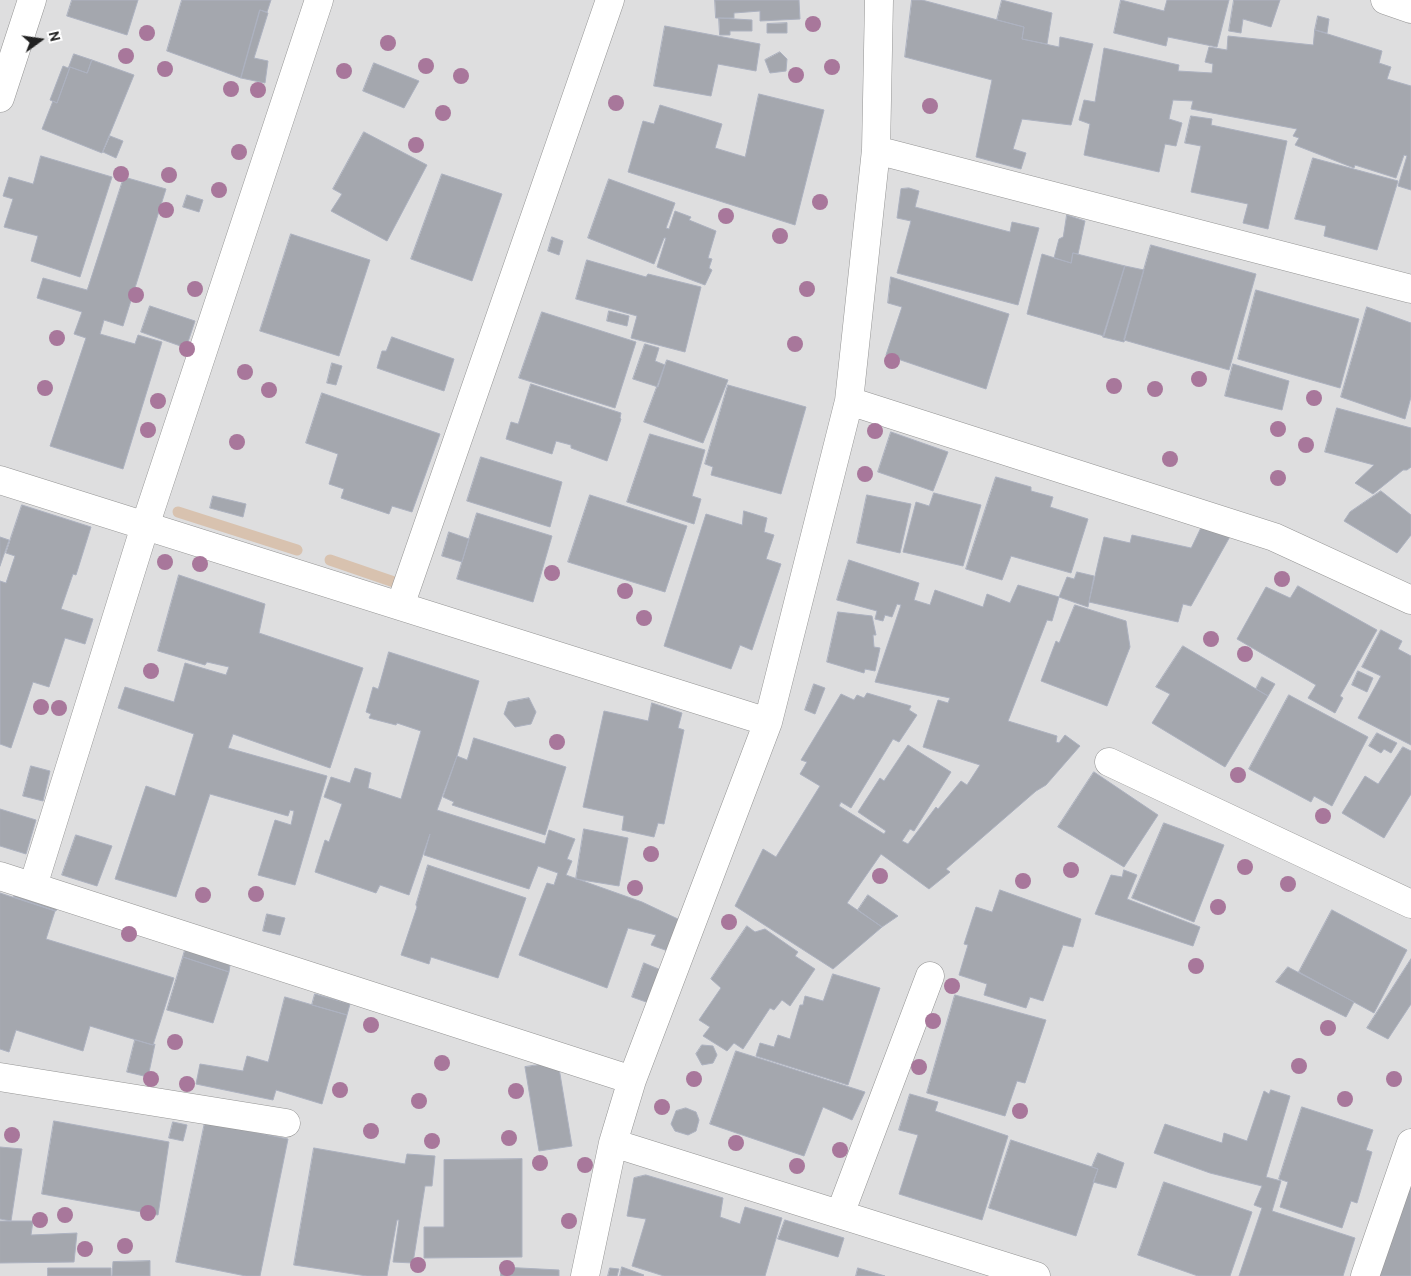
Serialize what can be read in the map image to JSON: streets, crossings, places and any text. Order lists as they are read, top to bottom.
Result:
{
  "north": "right"
}
